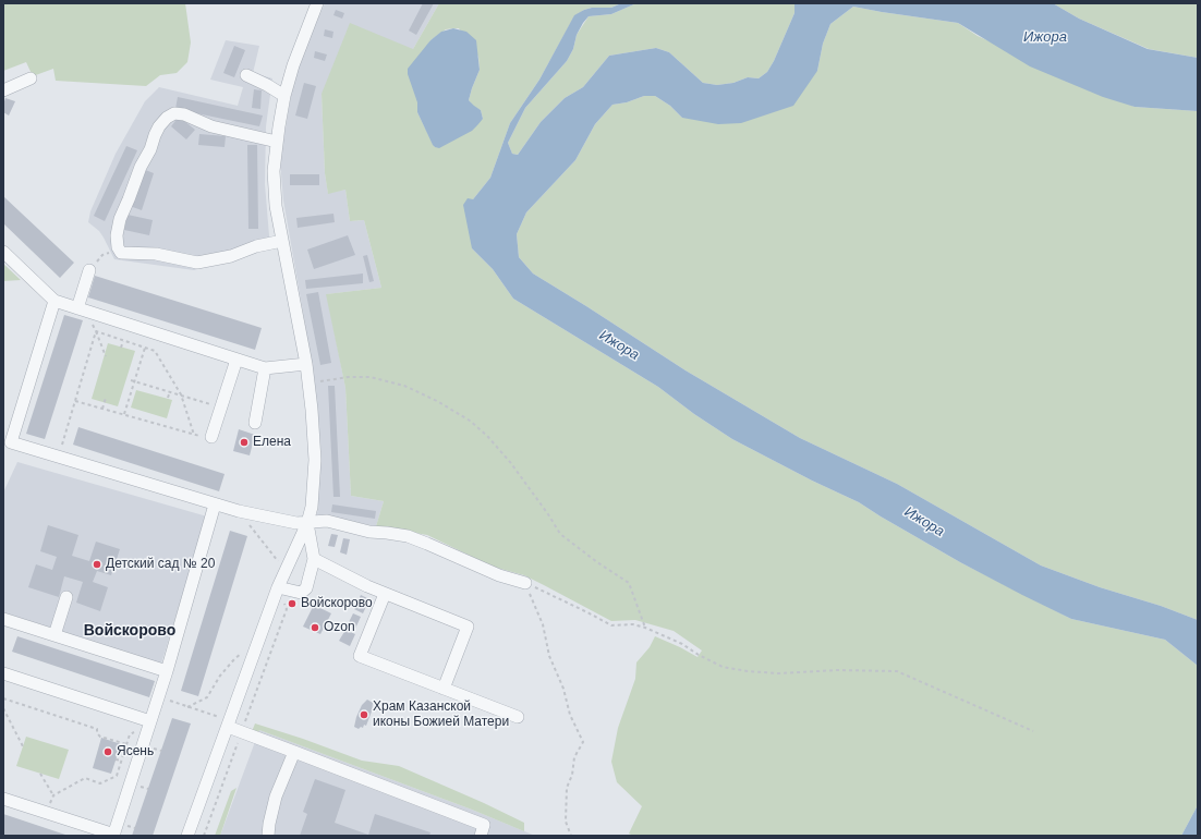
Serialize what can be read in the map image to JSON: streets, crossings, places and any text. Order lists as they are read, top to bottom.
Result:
{
  "districts": ["Войскорово"],
  "water": ["Ижора"],
  "places": [
    "Елена",
    "Детский сад № 20",
    "Войскорово",
    "Ozon",
    "Храм Казанской иконы Божией Матери",
    "Ясень"
  ]
}
